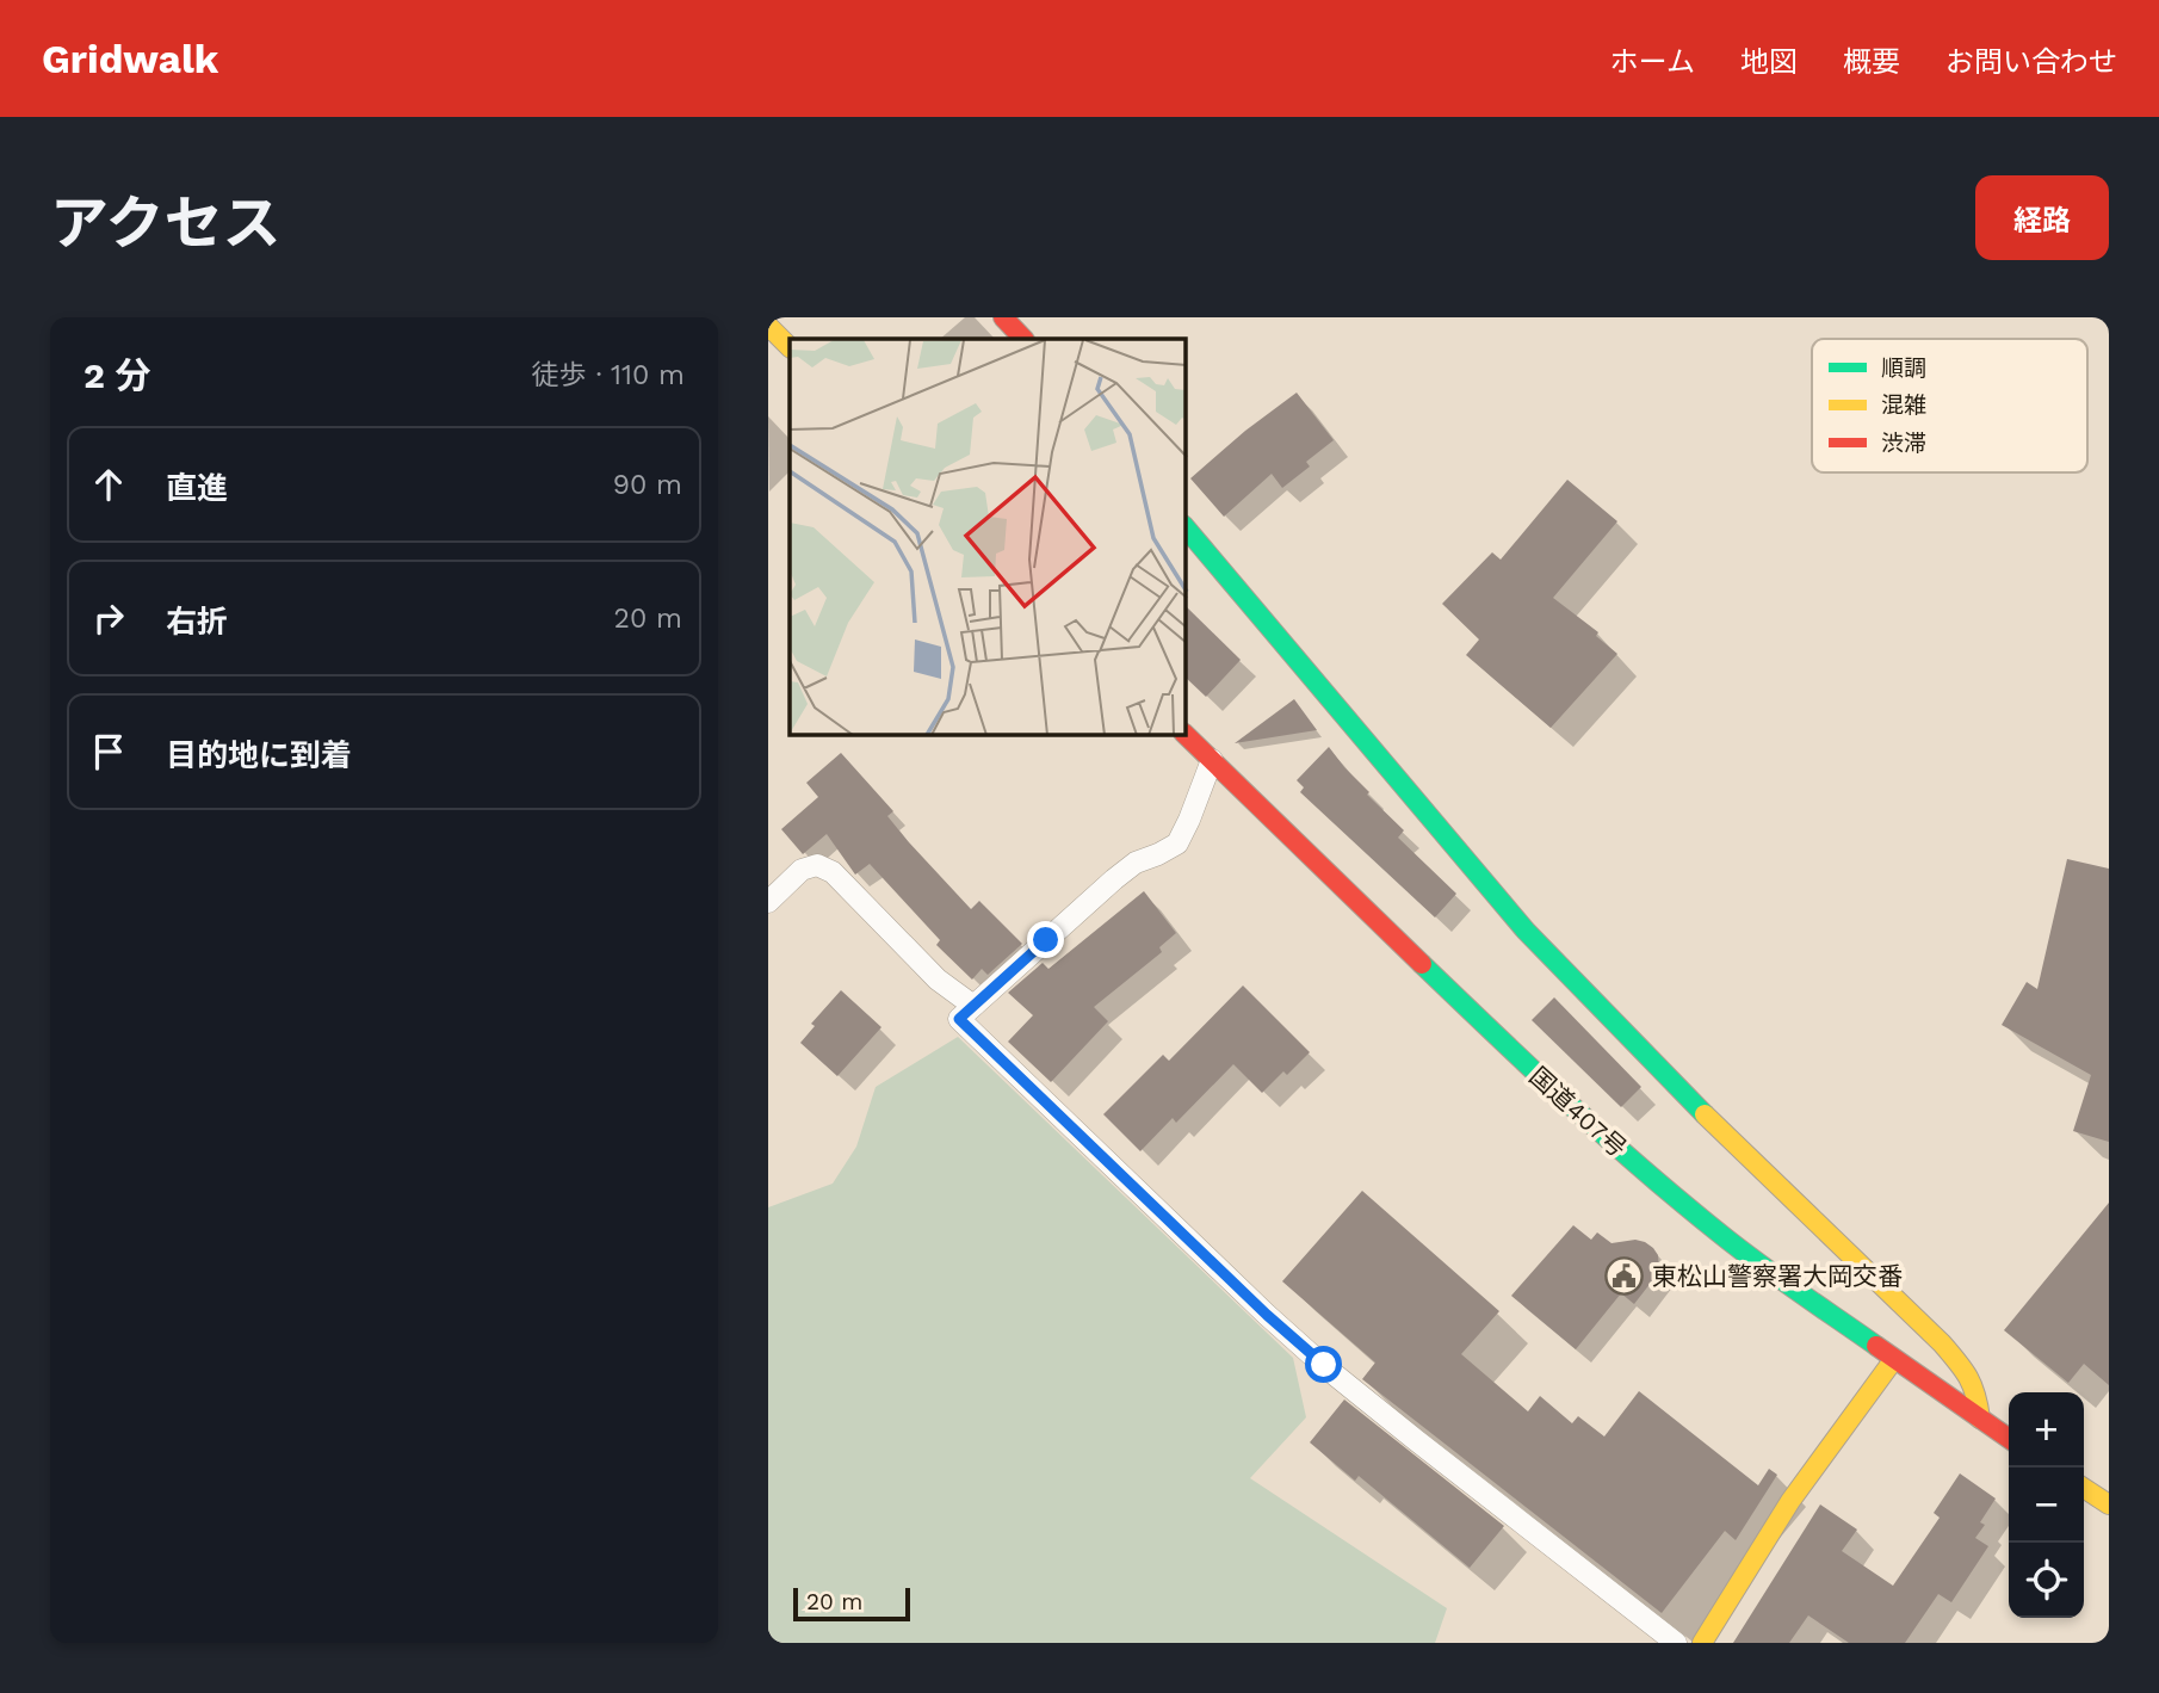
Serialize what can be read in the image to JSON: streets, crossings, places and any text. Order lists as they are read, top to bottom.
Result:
{
  "streets": {
    "main road": ["国道407号"]
  },
  "places": {
    "public building": ["東松山警察署大岡交番"]
  },
  "legend": ["順調", "混雑", "渋滞"],
  "scale_bar": "20 m",
  "page": {
    "header": "Gridwalk",
    "nav": [
      "ホーム",
      "地図",
      "概要",
      "お問い合わせ"
    ],
    "title": "アクセス",
    "buttons": "経路",
    "heading": ["2 分", "徒歩 · 110 m"],
    "list": [
      ["直進", "90 m"],
      ["右折", "20 m"],
      "目的地に到着"
    ],
    "map_buttons": ["+", "−"],
    "scale": "20 m"
  }
}
